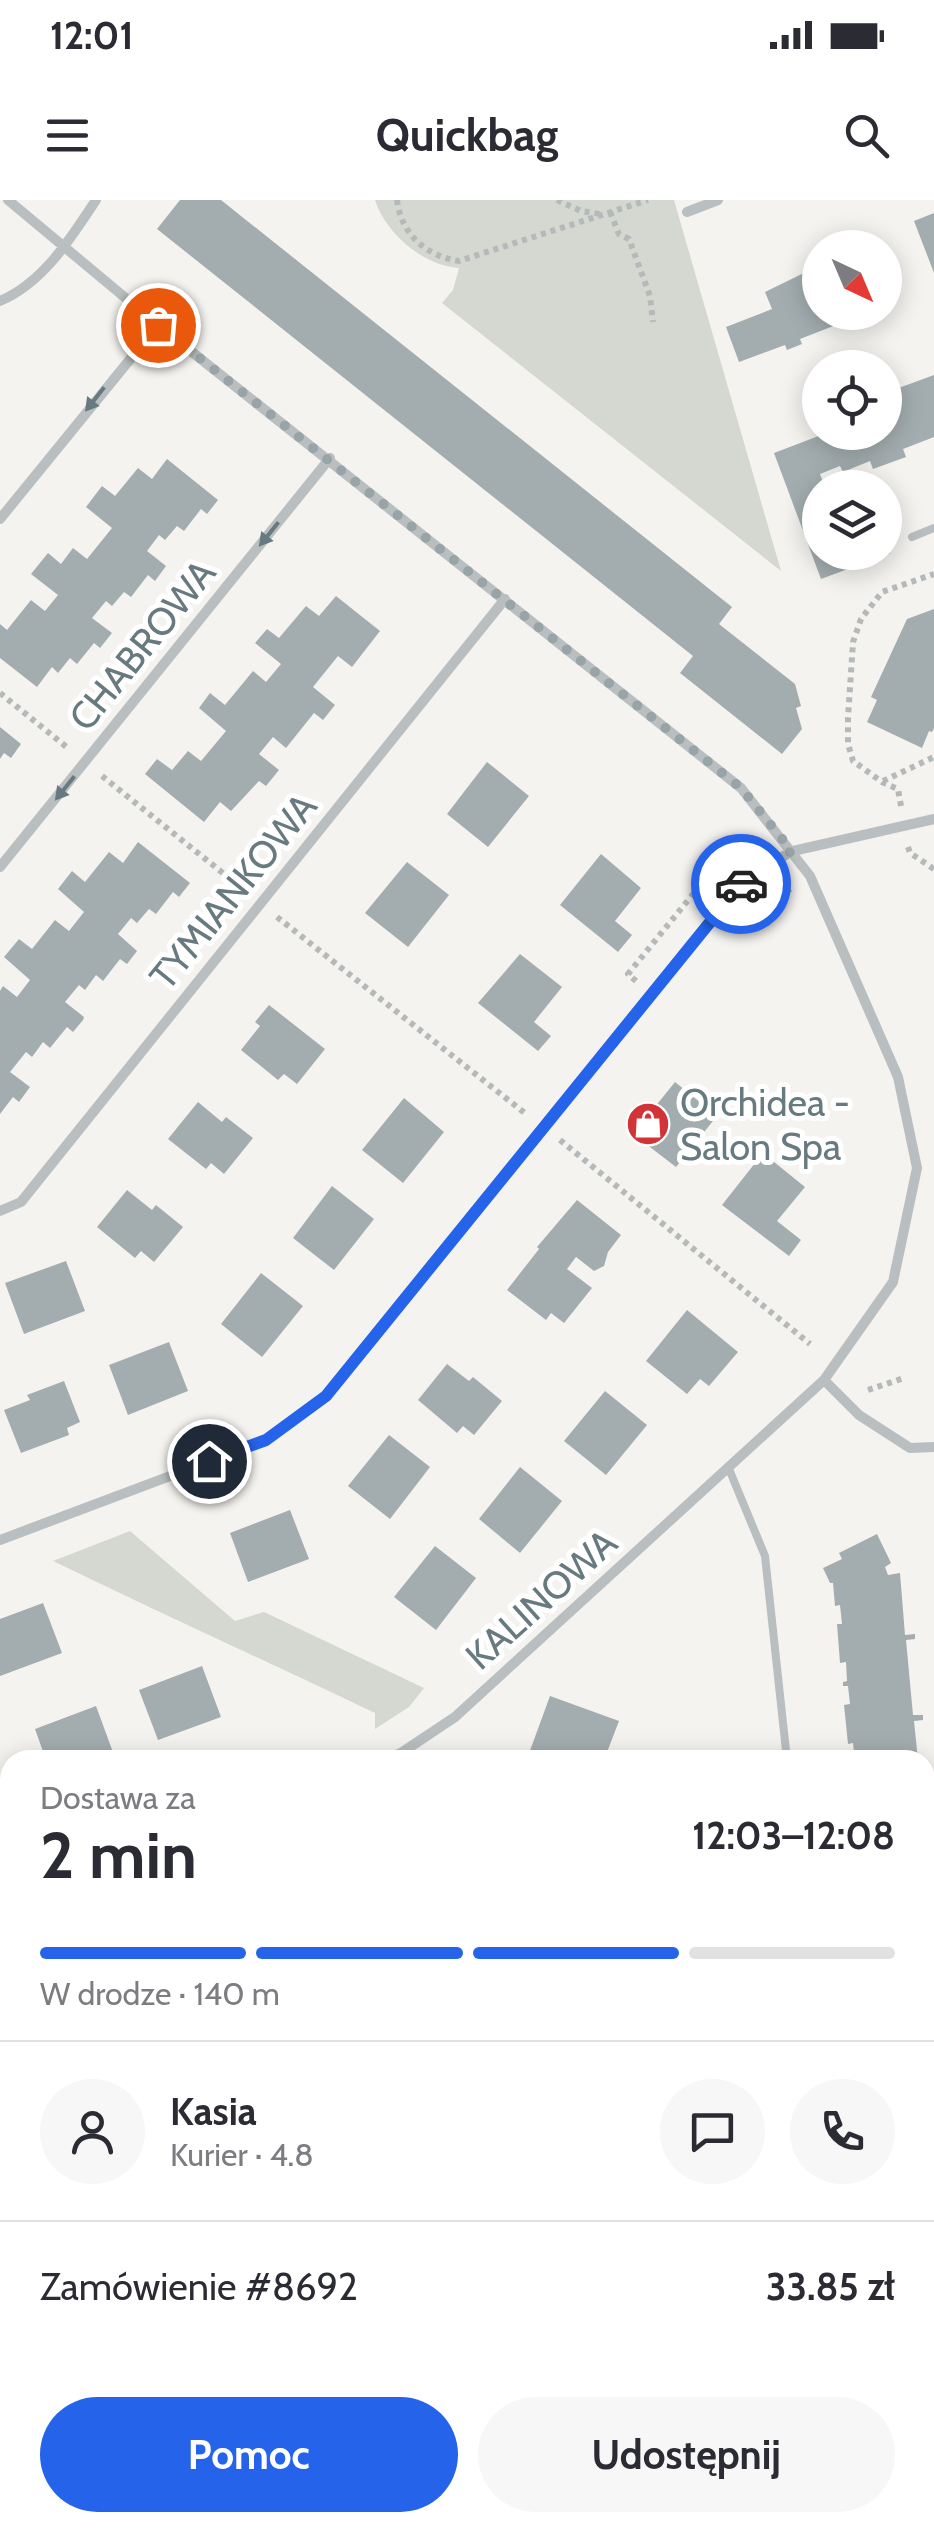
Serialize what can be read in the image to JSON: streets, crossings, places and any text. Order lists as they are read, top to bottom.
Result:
{
  "streets": {
    "street": ["CHABROWA", "TYMIANKOWA", "KALINOWA"]
  },
  "crossings": [
    ["CHABROWA", "KALINOWA"],
    ["TYMIANKOWA", "KALINOWA"]
  ],
  "one_way": ["CHABROWA"],
  "places": {
    "shop": ["Orchidea - Salon Spa"]
  },
  "north": "bottom right",
  "page": {
    "status": "12:01",
    "header": "Quickbag",
    "heading": ["2 min", "Dostawa za", "12:03–12:08"],
    "panel": [
      "Kasia",
      "Kurier · 4.8",
      "Zamówienie #8692",
      "33.85 zł"
    ],
    "bar": "W drodze · 140 m",
    "buttons": ["Pomoc", "Udostępnij"]
  }
}
